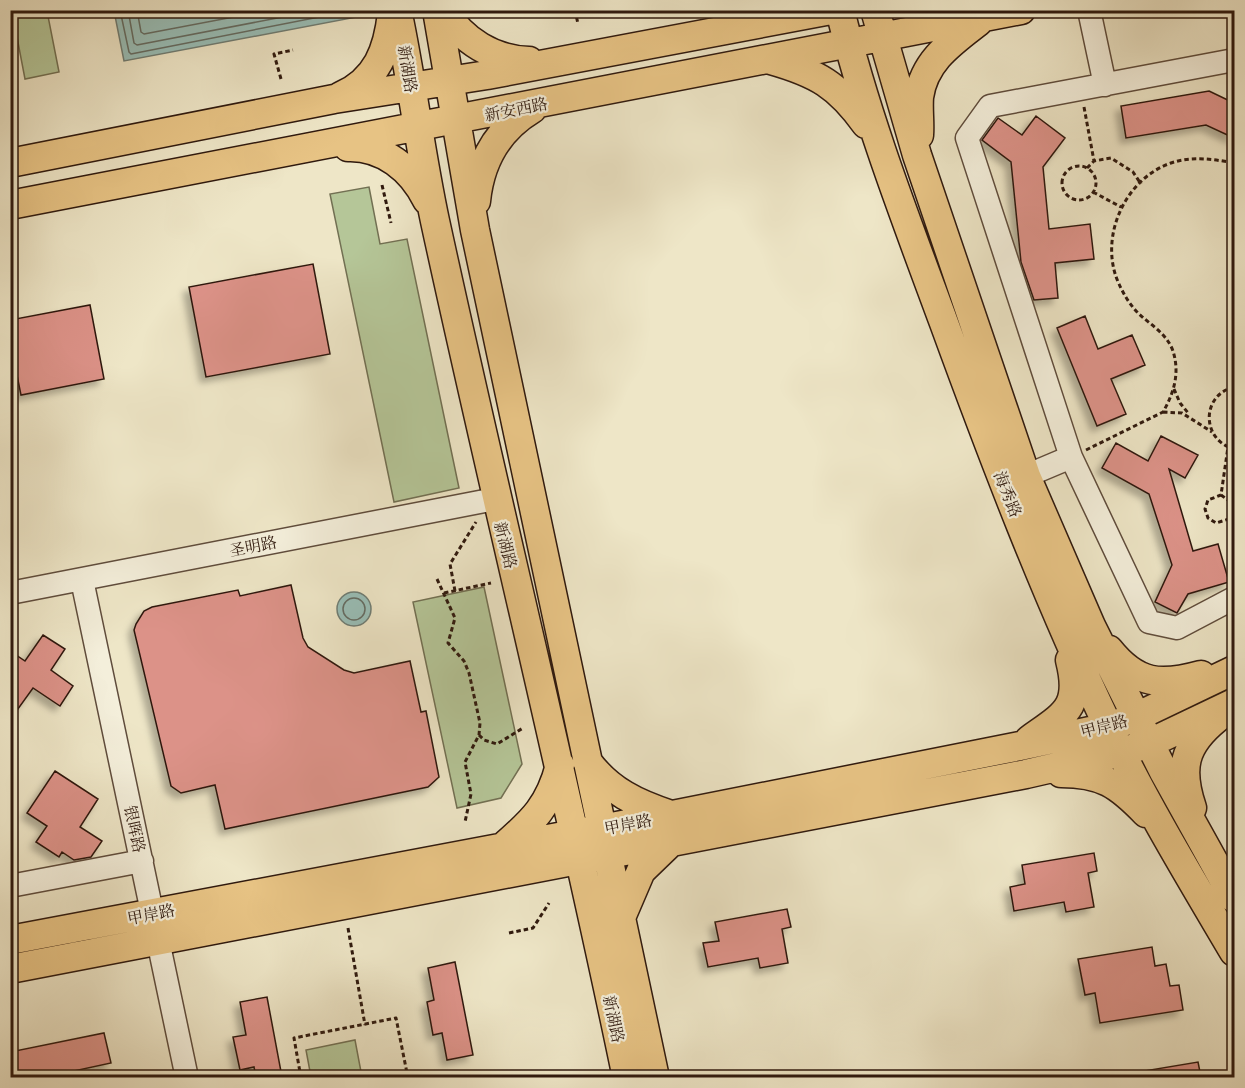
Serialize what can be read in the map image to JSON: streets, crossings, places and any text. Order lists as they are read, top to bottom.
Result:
{
  "streets": {
    "main road": [
      "新湖路",
      "新安西路",
      "海秀路",
      "甲岸路"
    ],
    "street": ["圣明路", "银晖路"]
  },
  "crossings": [
    ["新湖路", "新安西路"],
    ["新湖路", "圣明路"],
    ["新湖路", "甲岸路"],
    ["新安西路", "海秀路"],
    ["海秀路", "甲岸路"],
    ["圣明路", "银晖路"],
    ["甲岸路", "银晖路"]
  ]
}
